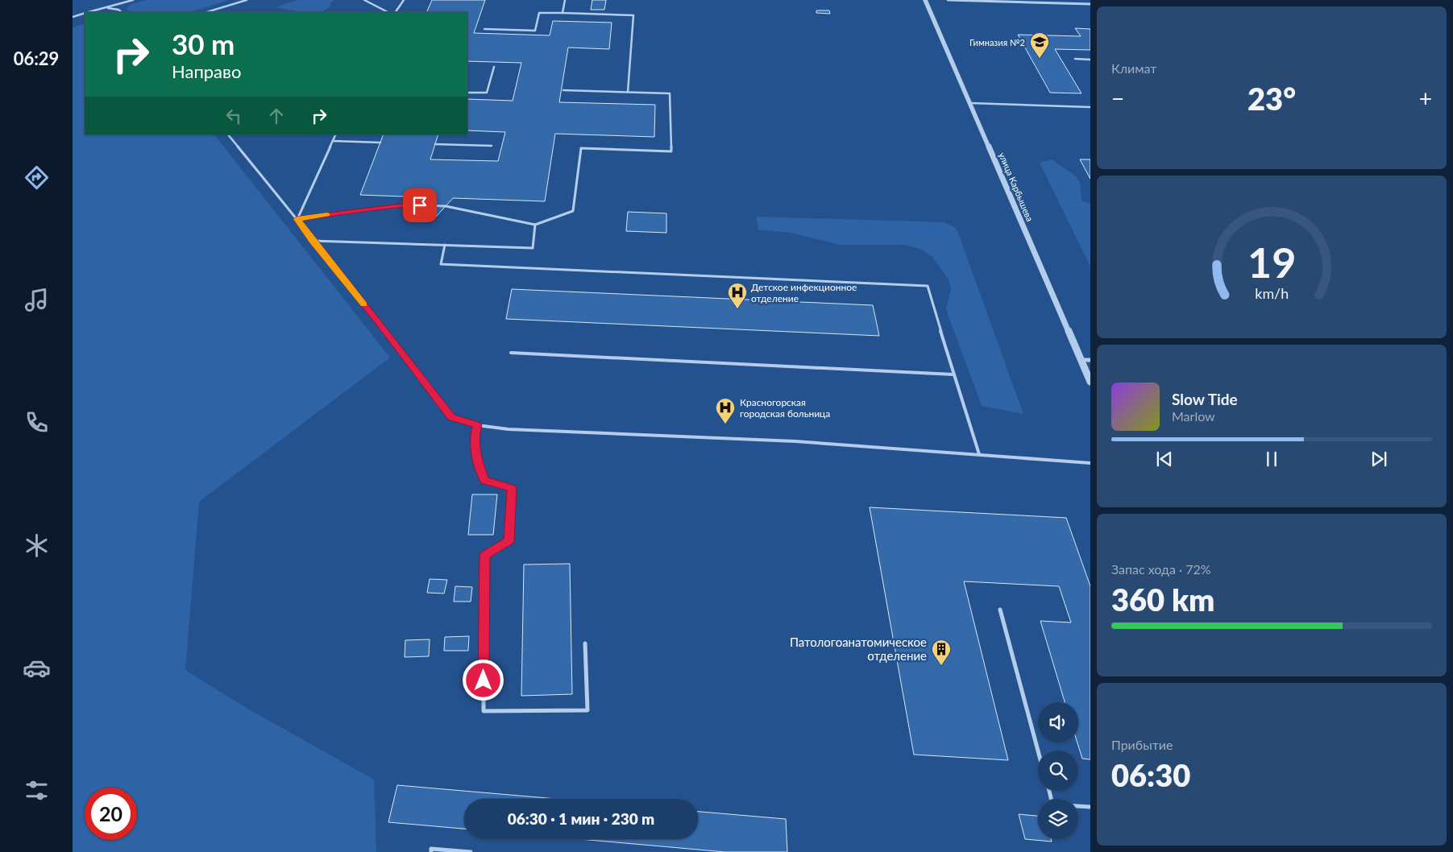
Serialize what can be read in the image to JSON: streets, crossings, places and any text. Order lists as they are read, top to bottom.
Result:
{
  "streets": {
    "street": ["улица Карбышева"]
  },
  "places": {
    "school or university": ["Гимназия №2"],
    "hospital": ["Детское инфекционное отделение", "Красногорская городская больница"],
    "building": ["Патологоанатомическое отделение"]
  },
  "page": {
    "tabs": "06:29",
    "tile": [
      "Климат",
      ["Запас хода · 72%", "360 km"],
      ["Прибытие", "06:30"]
    ],
    "turn": ["30 m", "Направо"],
    "heat": ["−", "23°", "+"],
    "song": ["Slow Tide", "Marlow"],
    "limit": "20",
    "trip": "06:30 · 1 мин · 230 m",
    "gauge": ["19", "km/h"]
  }
}
